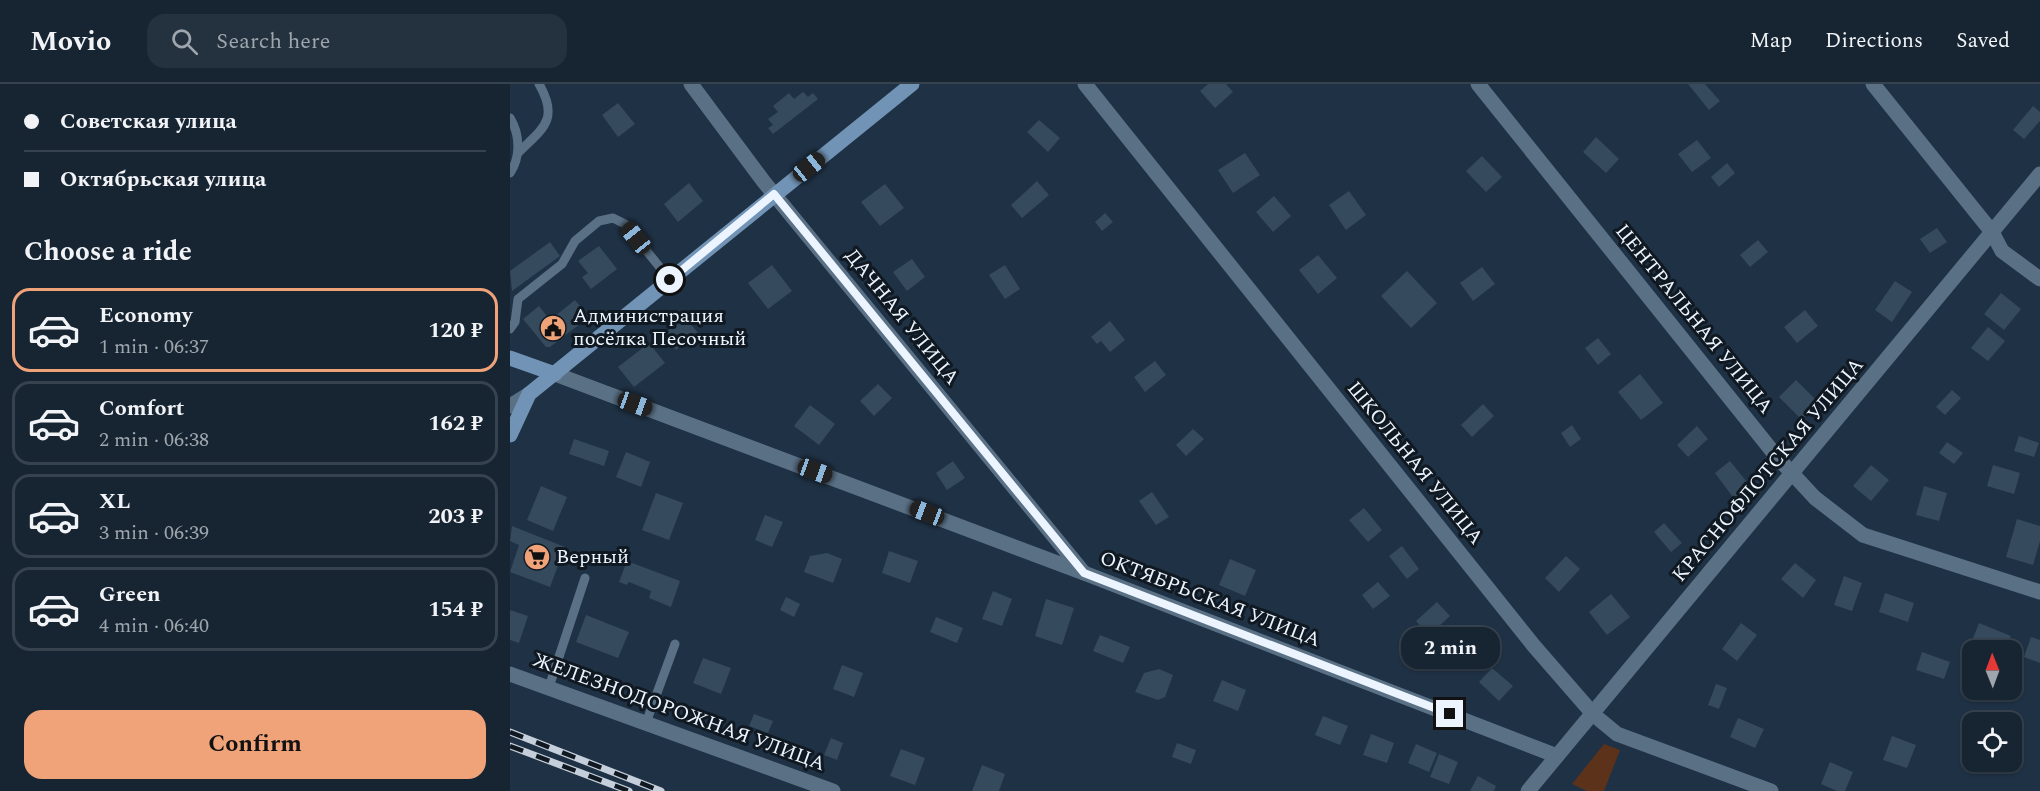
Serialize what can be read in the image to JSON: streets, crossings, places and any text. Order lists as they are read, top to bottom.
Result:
{
  "streets": {
    "main road": ["ОКТЯБРЬСКАЯ УЛИЦА"],
    "street": [
      "ДАЧНАЯ УЛИЦА",
      "ЦЕНТРАЛЬНАЯ УЛИЦА",
      "ШКОЛЬНАЯ УЛИЦА",
      "КРАСНОФЛОТСКАЯ УЛИЦА",
      "ЖЕЛЕЗНОДОРОЖНАЯ УЛИЦА"
    ]
  },
  "crossings": [
    ["ДАЧНАЯ УЛИЦА", "ОКТЯБРЬСКАЯ УЛИЦА"],
    ["ЦЕНТРАЛЬНАЯ УЛИЦА", "КРАСНОФЛОТСКАЯ УЛИЦА"],
    ["ШКОЛЬНАЯ УЛИЦА", "КРАСНОФЛОТСКАЯ УЛИЦА"],
    ["КРАСНОФЛОТСКАЯ УЛИЦА", "ОКТЯБРЬСКАЯ УЛИЦА"]
  ],
  "places": {
    "public building": ["Администрация посёлка Песочный"],
    "supermarket": ["Верный"]
  },
  "north": "top",
  "page": {
    "header": "Movio",
    "search": "Search here",
    "nav": ["Map", "Directions", "Saved"],
    "banner": ["Советская улица", "Октябрьская улица"],
    "heading": "Choose a ride",
    "list": [
      {
        "name": "Economy",
        "note": "1 min · 06:37",
        "value": "120 ₽"
      },
      {
        "name": "Comfort",
        "note": "2 min · 06:38",
        "value": "162 ₽"
      },
      {
        "name": "XL",
        "note": "3 min · 06:39",
        "value": "203 ₽"
      },
      {
        "name": "Green",
        "note": "4 min · 06:40",
        "value": "154 ₽"
      }
    ],
    "bubble": "2 min",
    "buttons": "Confirm"
  }
}
